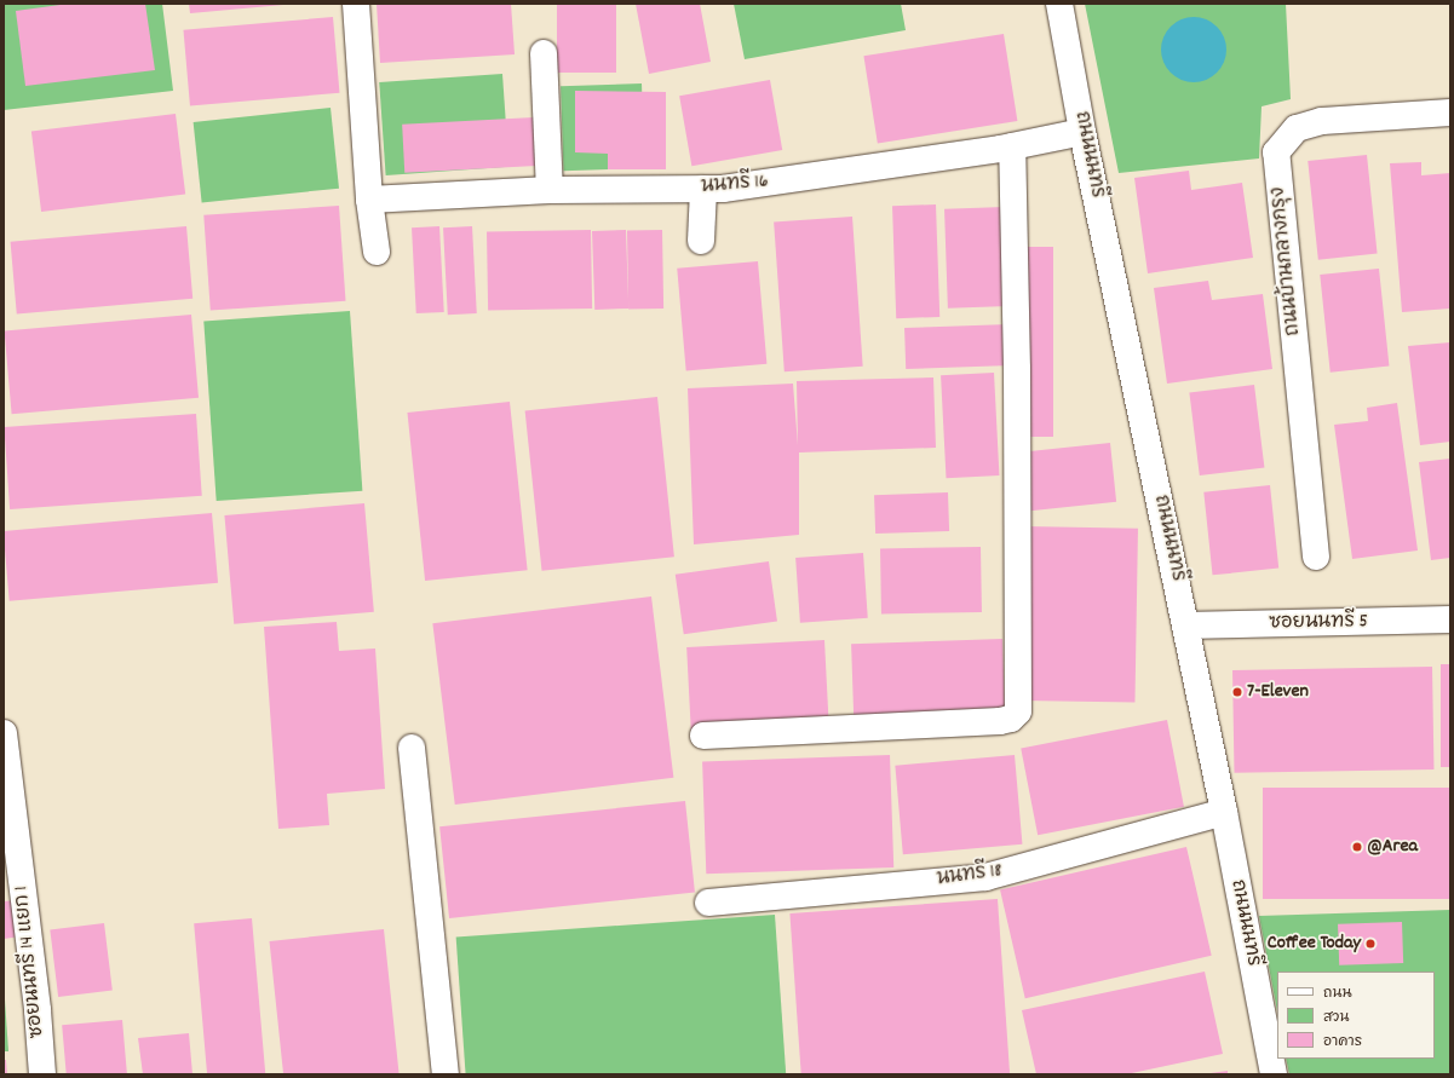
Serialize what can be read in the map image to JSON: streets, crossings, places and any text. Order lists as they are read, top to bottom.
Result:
{
  "streets": {
    "street": [
      "ถนนนนทรี",
      "นนทรี 16",
      "ถนนบ้านกลางกรุง",
      "ซอยนนทรี 5",
      "นนทรี 18",
      "ซอยนนทรี 14 แยก 1"
    ]
  },
  "crossings": [
    ["ถนนนนทรี", "นนทรี 16"],
    ["ถนนนนทรี", "ซอยนนทรี 5"],
    ["ถนนนนทรี", "นนทรี 18"]
  ],
  "places": ["7-Eleven", "@Area", "Coffee Today"],
  "legend": ["ถนน", "สวน", "อาคาร"]
}
